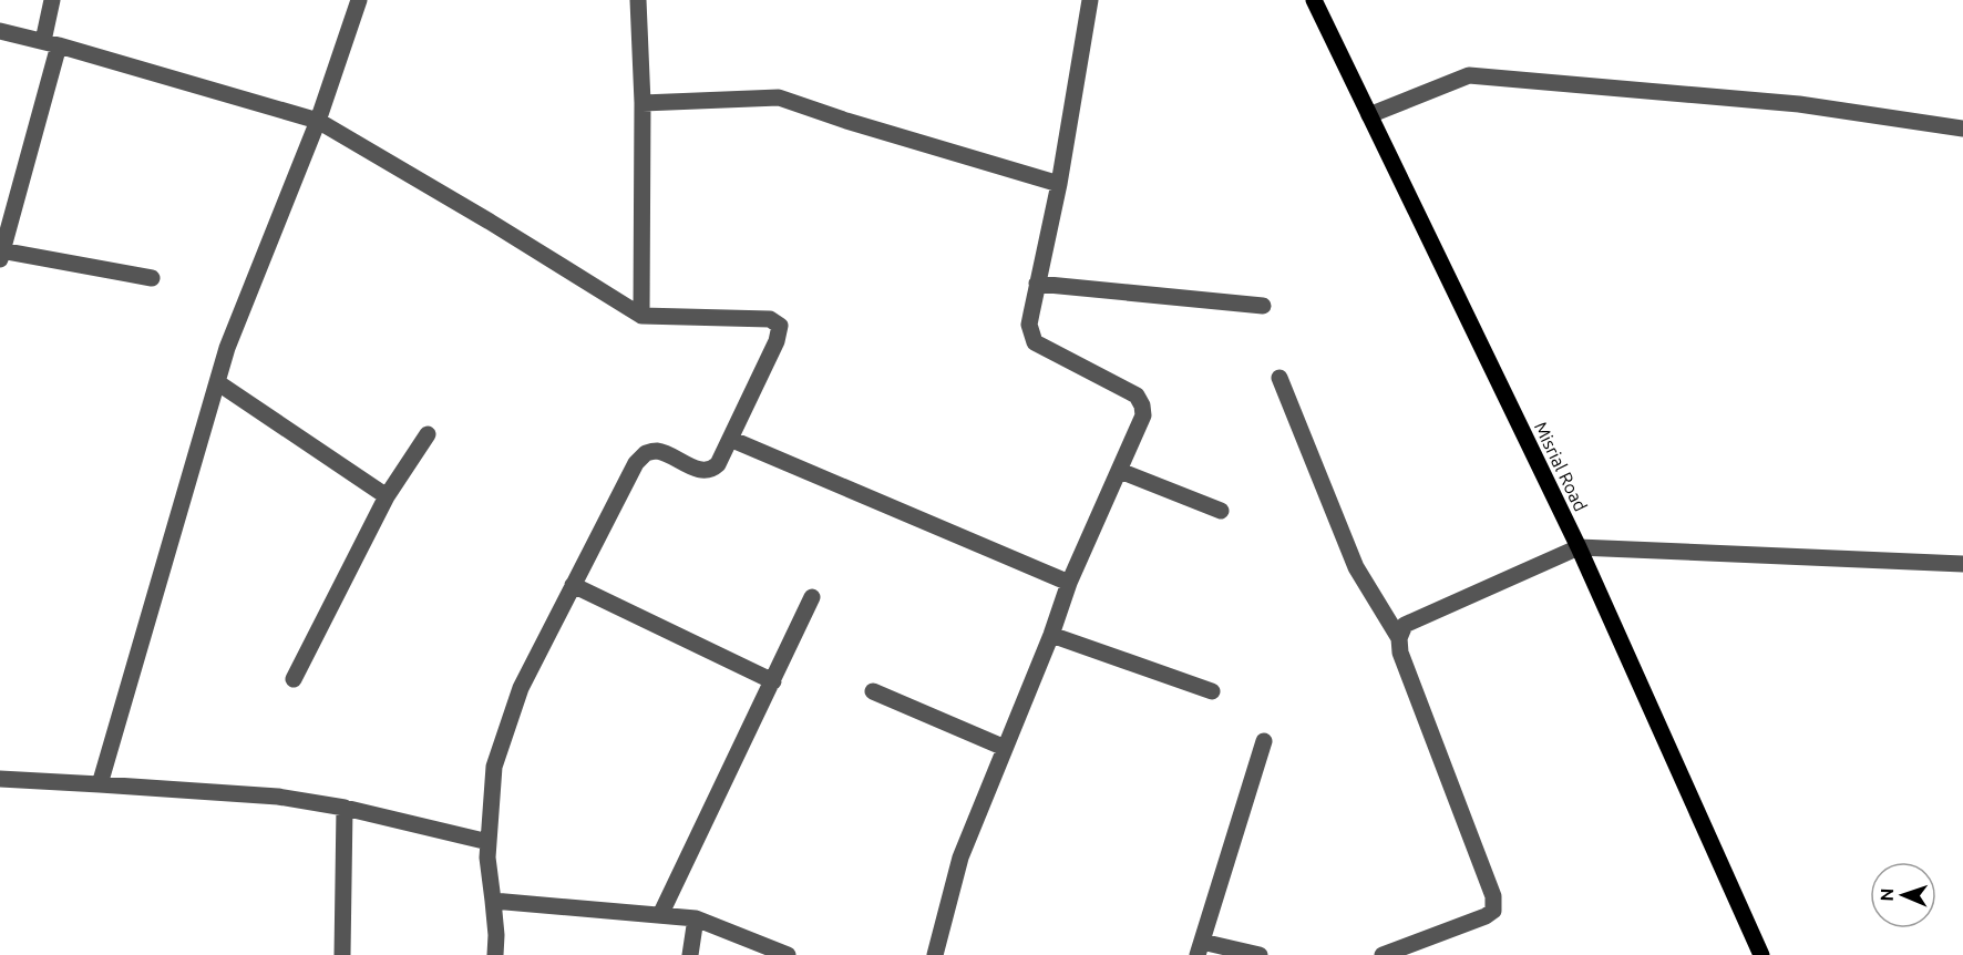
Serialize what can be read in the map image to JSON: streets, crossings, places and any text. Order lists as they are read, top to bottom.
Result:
{
  "streets": {
    "main road": ["Misrial Road"]
  },
  "north": "left"
}
